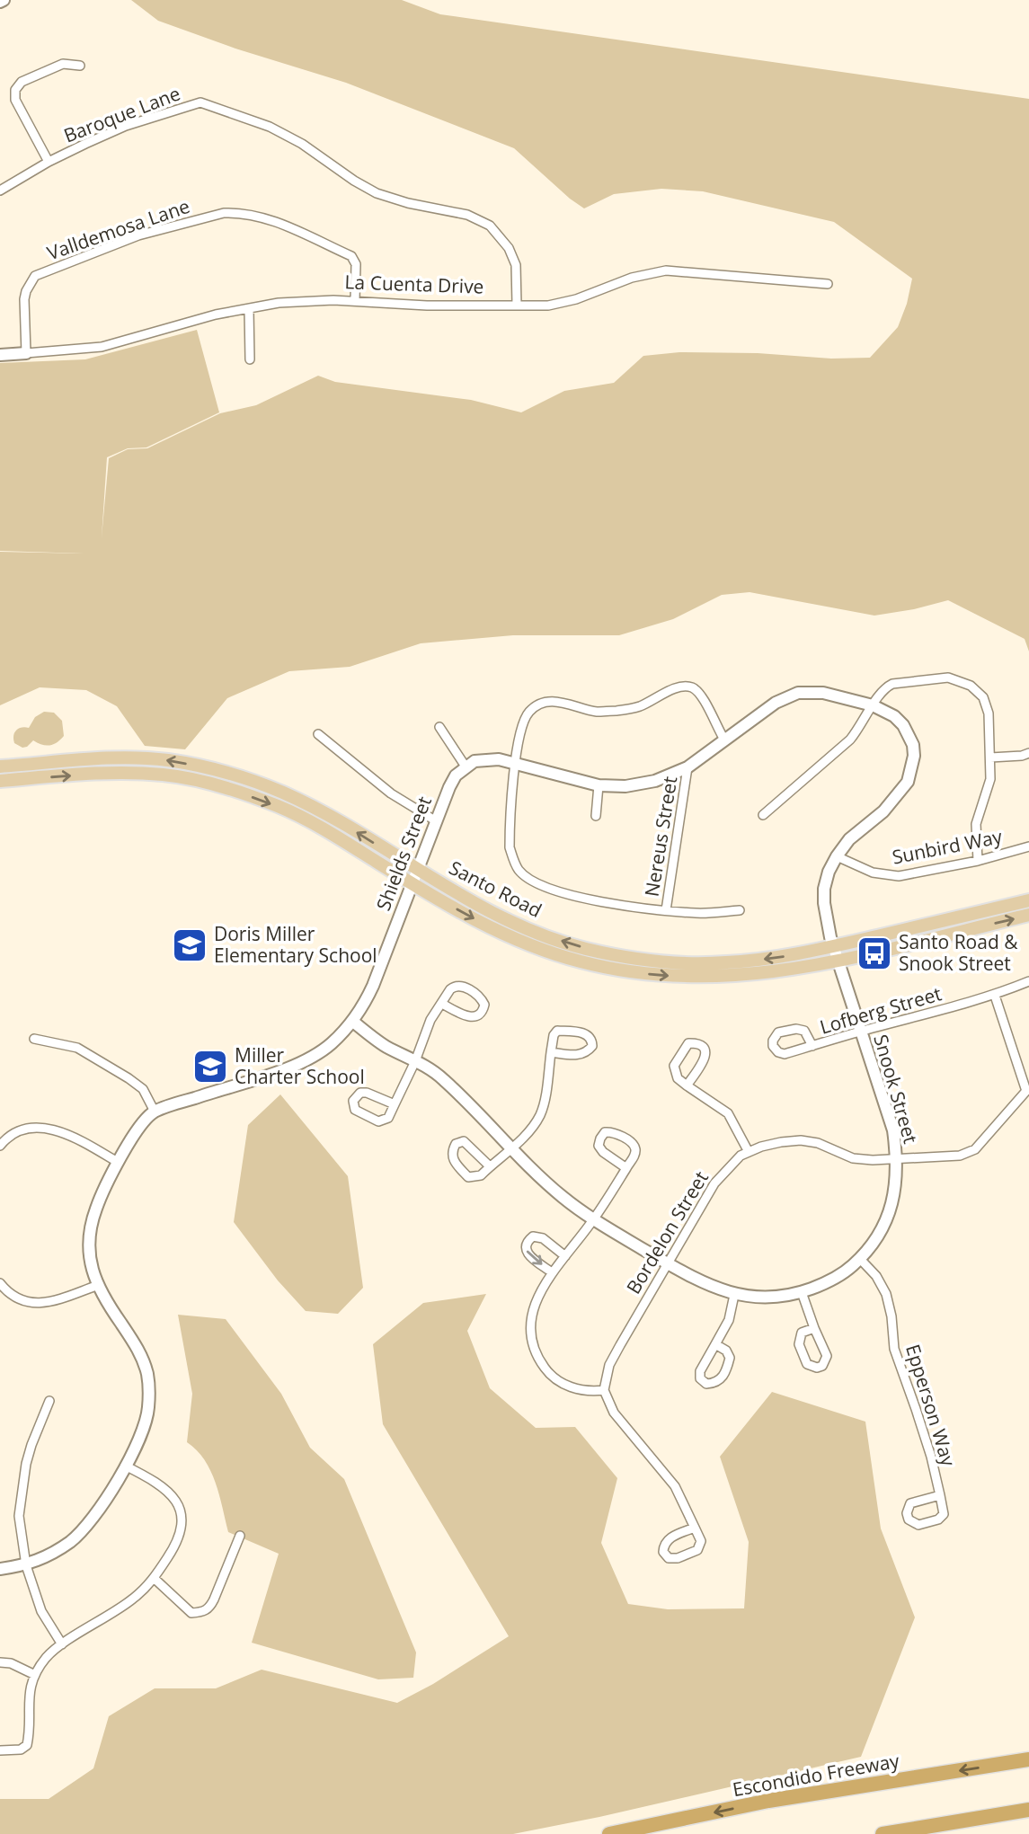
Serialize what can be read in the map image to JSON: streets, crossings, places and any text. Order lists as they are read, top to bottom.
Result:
{
  "streets": {
    "highway": ["Escondido Freeway"],
    "main road": ["Santo Road"],
    "street": [
      "Baroque Lane",
      "Valldemosa Lane",
      "La Cuenta Drive",
      "Nereus Street",
      "Sunbird Way",
      "Shields Street",
      "Lofberg Street",
      "Snook Street",
      "Bordelon Street",
      "Epperson Way"
    ]
  },
  "crossings": [
    ["Baroque Lane", "La Cuenta Drive"],
    ["Valldemosa Lane", "La Cuenta Drive"],
    ["Sunbird Way", "Snook Street"],
    ["Shields Street", "Santo Road"],
    ["Shields Street", "Snook Street"],
    ["Santo Road", "Snook Street"],
    ["Lofberg Street", "Snook Street"],
    ["Lofberg Street", "Bordelon Street"],
    ["Snook Street", "Bordelon Street"],
    ["Snook Street", "Epperson Way"]
  ],
  "places": {
    "school or university": ["Doris Miller Elementary School", "Miller Charter School"],
    "bus stop": ["Santo Road & Snook Street"]
  }
}
